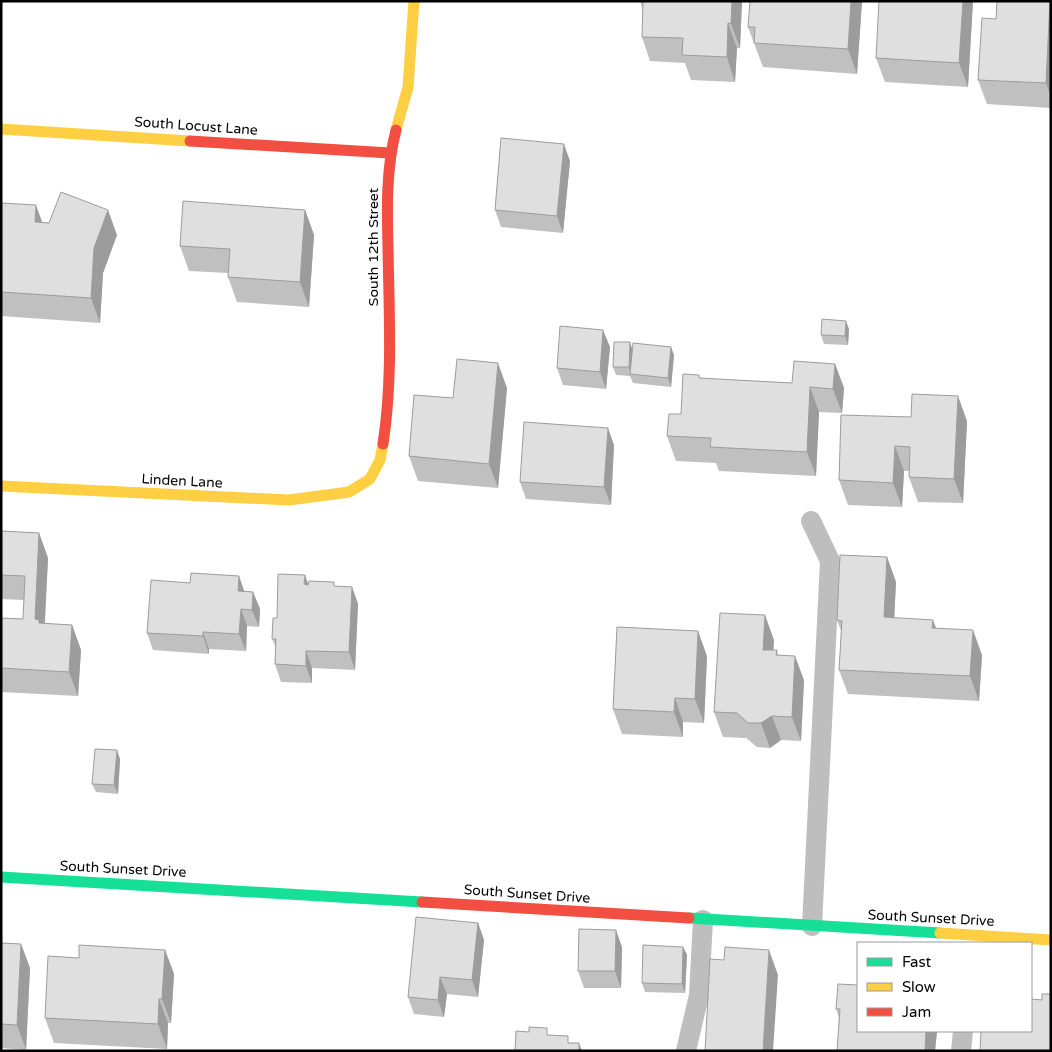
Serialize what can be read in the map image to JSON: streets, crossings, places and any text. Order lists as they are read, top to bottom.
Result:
{
  "streets": {
    "street": [
      "South Locust Lane",
      "South 12th Street",
      "Linden Lane",
      "South Sunset Drive"
    ]
  },
  "crossings": [
    ["South Locust Lane", "South 12th Street"],
    ["South 12th Street", "Linden Lane"]
  ],
  "legend": ["Fast", "Slow", "Jam"]
}
